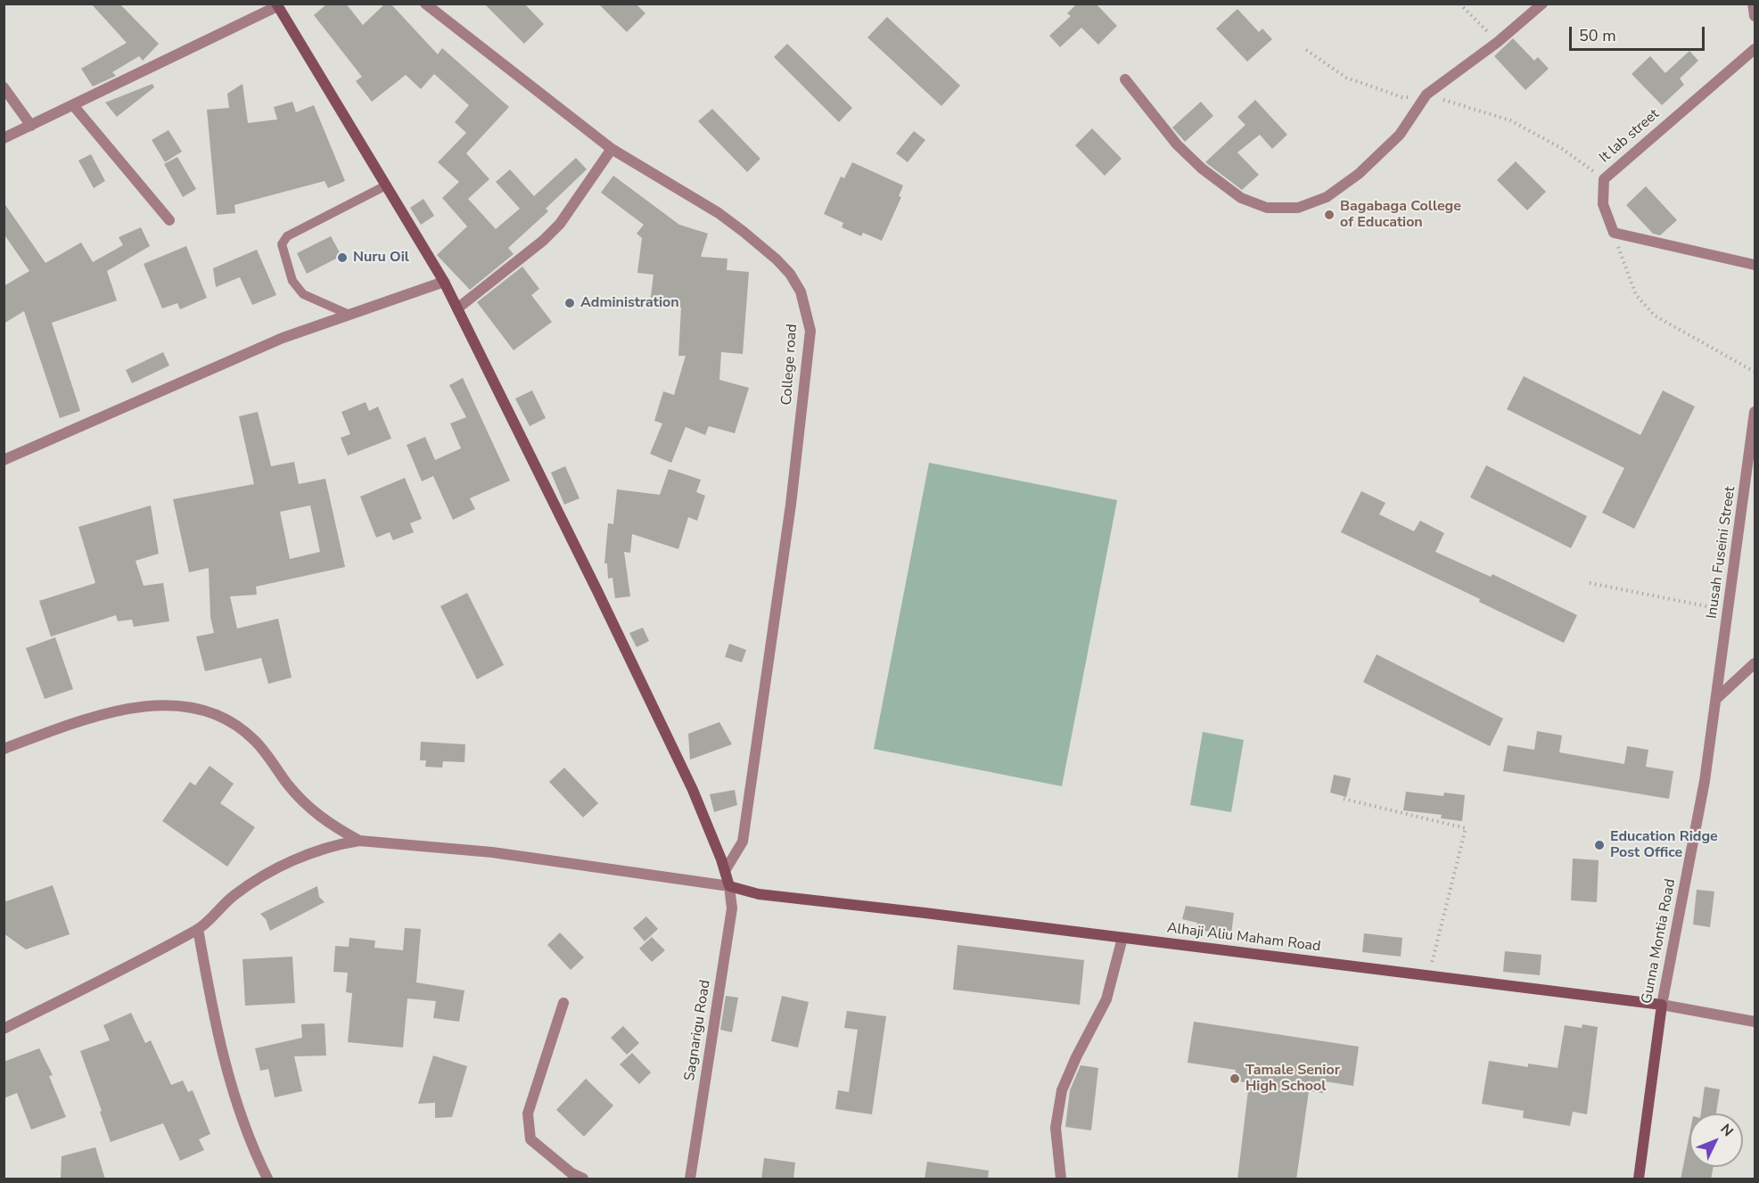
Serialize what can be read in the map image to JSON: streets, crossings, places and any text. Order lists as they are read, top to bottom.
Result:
{
  "streets": {
    "street": [
      "It lab street",
      "College road",
      "Inusah Fuseini Street",
      "Alhaji Aliu Maham Road",
      "Gunna Montia Road",
      "Sagnarigu Road"
    ]
  },
  "crossings": [
    ["Inusah Fuseini Street", "Gunna Montia Road"],
    ["Alhaji Aliu Maham Road", "Gunna Montia Road"],
    ["Alhaji Aliu Maham Road", "Sagnarigu Road"]
  ],
  "places": [
    "Bagabaga College of Education",
    "Nuru Oil",
    "Administration",
    "Education Ridge Post Office",
    "Tamale Senior High School"
  ],
  "scale_bar": "50 m",
  "north": "top right"
}
